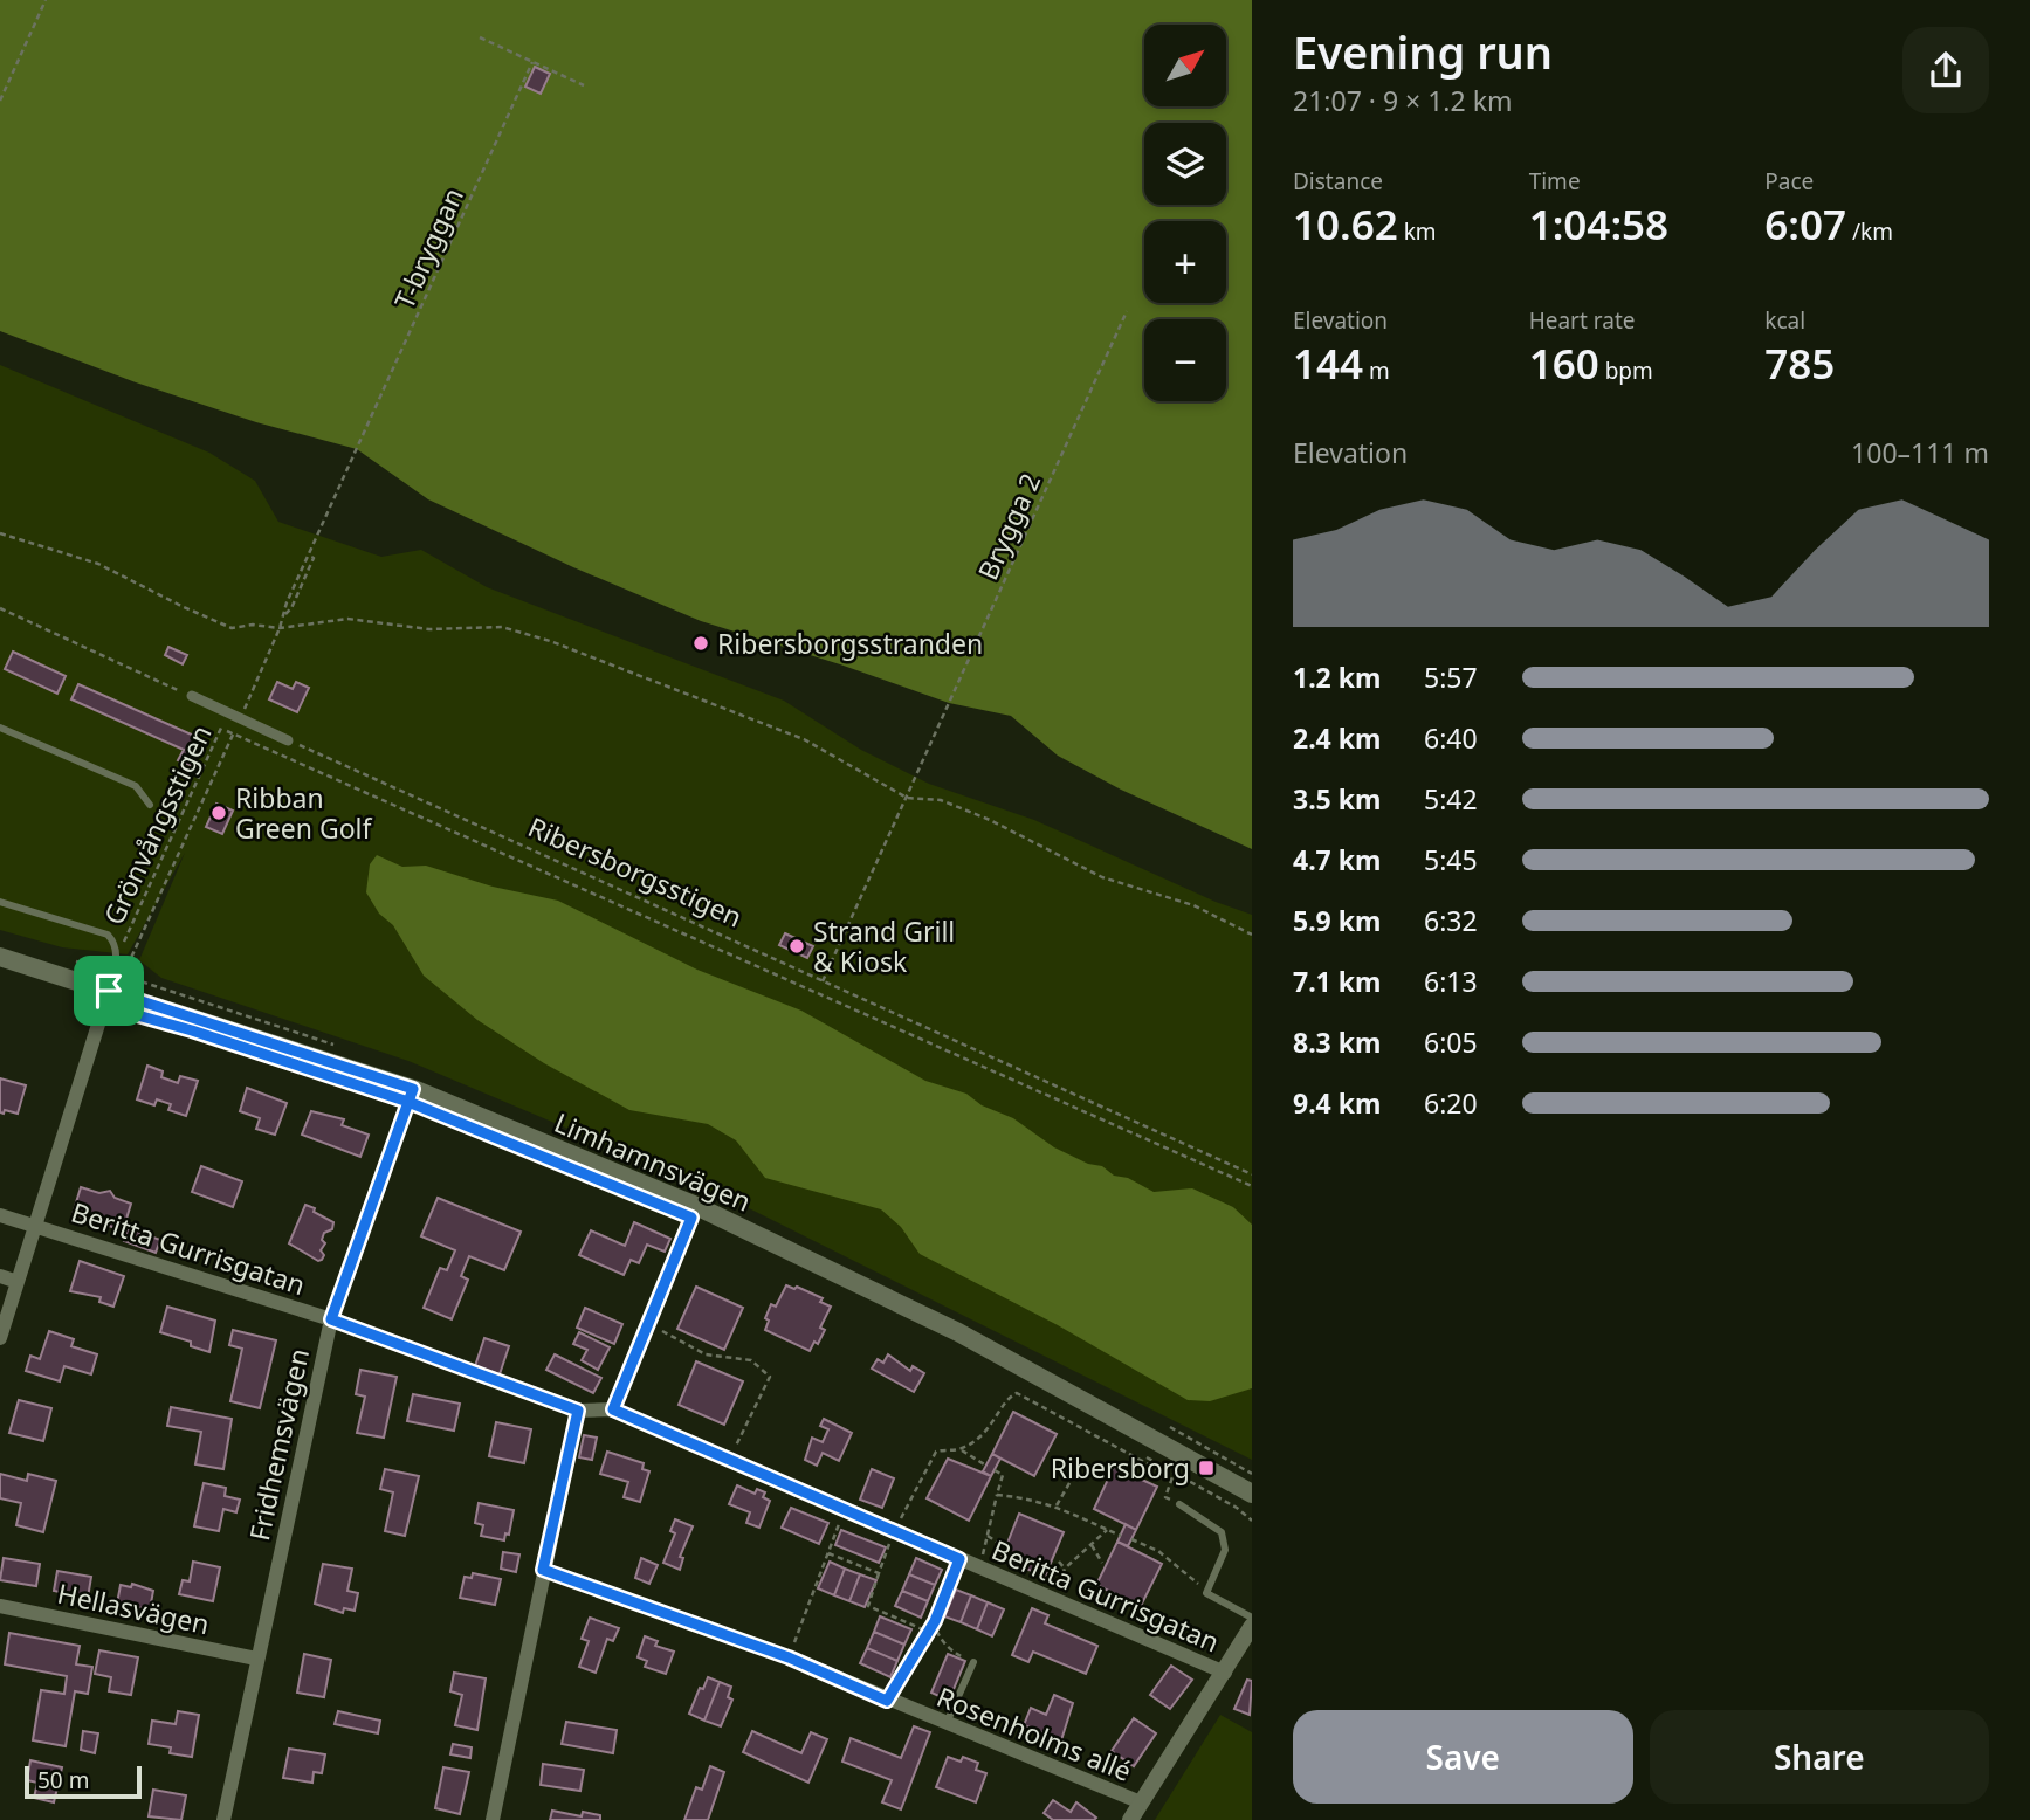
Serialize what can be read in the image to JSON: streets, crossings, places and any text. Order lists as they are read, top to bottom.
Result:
{
  "streets": {
    "main road": ["Limhamnsvägen"],
    "street": [
      "Beritta Gurrisgatan",
      "Fridhemsvägen",
      "Hellasvägen",
      "Rosenholms allé"
    ],
    "path": [
      "T-bryggan",
      "Brygga 2",
      "Grönvångsstigen",
      "Ribersborgsstigen"
    ]
  },
  "crossings": [
    ["T-bryggan", "Grönvångsstigen"],
    ["Brygga 2", "Ribersborgsstigen"],
    ["Limhamnsvägen", "Fridhemsvägen"],
    ["Beritta Gurrisgatan", "Fridhemsvägen"],
    ["Fridhemsvägen", "Hellasvägen"]
  ],
  "places": {
    "other": ["Ribersborgsstranden", "Ribban Green Golf", "Strand Grill & Kiosk"],
    "transit": ["Ribersborg"]
  },
  "scale_bar": "50 m",
  "north": "top right",
  "page": {
    "heading": ["Evening run", "21:07 · 9 × 1.2 km"],
    "map_buttons": ["+", "−"],
    "stats": [
      ["Distance", "10.62 km"],
      ["Time", "1:04:58"],
      ["Pace", "6:07 /km"],
      ["Elevation", "144 m"],
      ["Heart rate", "160 bpm"],
      ["kcal", "785"]
    ],
    "chart": ["Elevation", "100–111 m"],
    "list": [
      {
        "name": "1.2 km",
        "note": "5:57"
      },
      {
        "name": "2.4 km",
        "note": "6:40"
      },
      {
        "name": "3.5 km",
        "note": "5:42"
      },
      {
        "name": "4.7 km",
        "note": "5:45"
      },
      {
        "name": "5.9 km",
        "note": "6:32"
      },
      {
        "name": "7.1 km",
        "note": "6:13"
      },
      {
        "name": "8.3 km",
        "note": "6:05"
      },
      {
        "name": "9.4 km",
        "note": "6:20"
      }
    ],
    "buttons": ["Save", "Share"],
    "scale": "50 m"
  }
}
